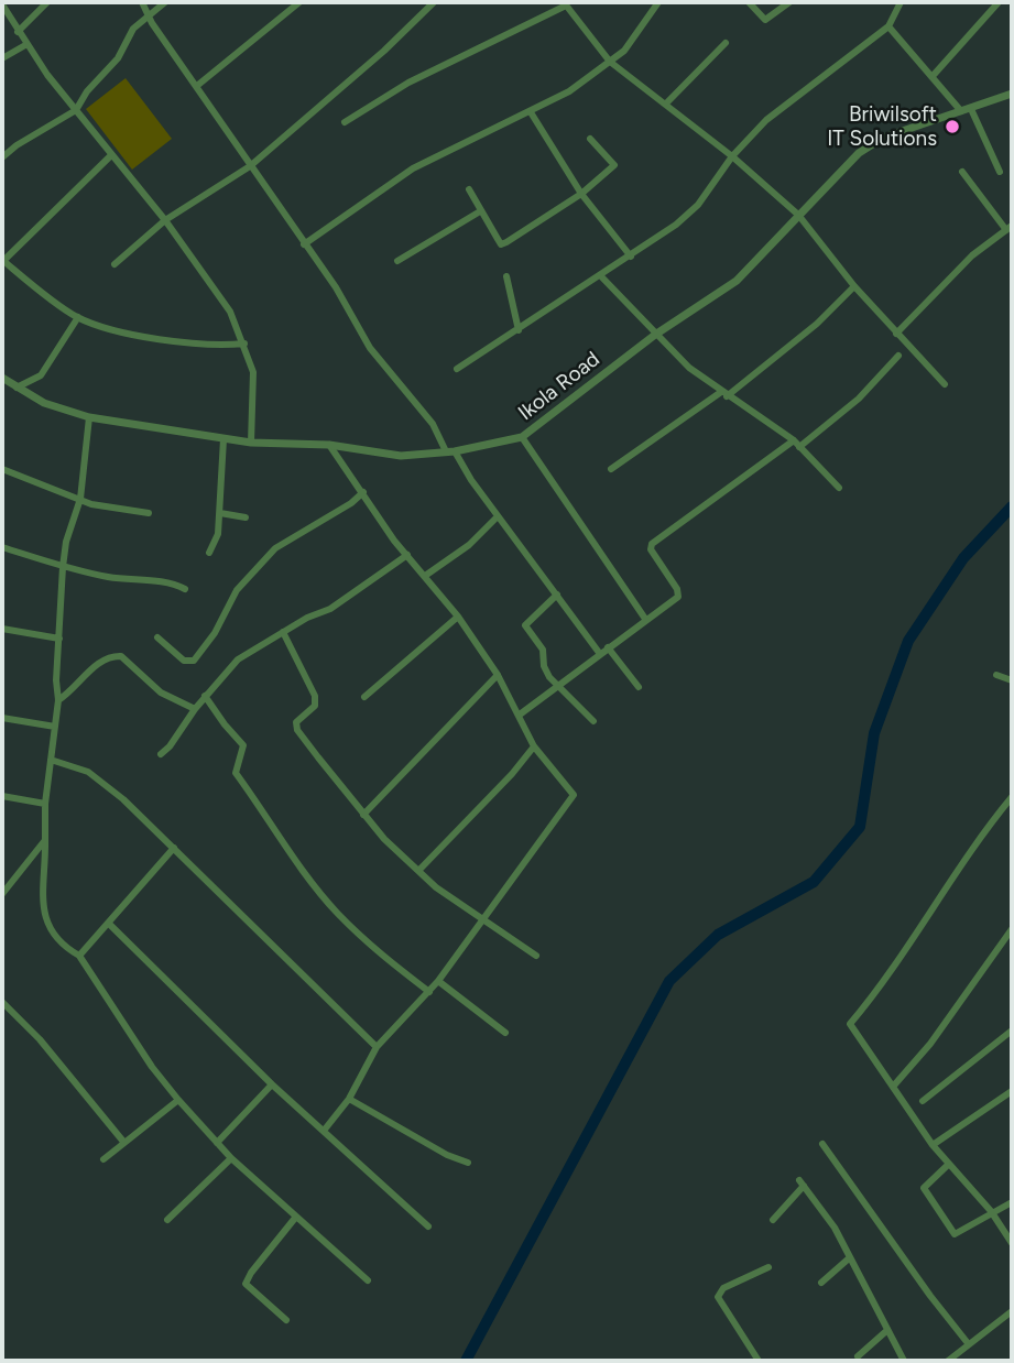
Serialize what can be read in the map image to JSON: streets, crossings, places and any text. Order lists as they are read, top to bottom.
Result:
{
  "streets": {
    "street": ["Ikola Road"]
  },
  "places": ["Briwilsoft IT Solutions"]
}
